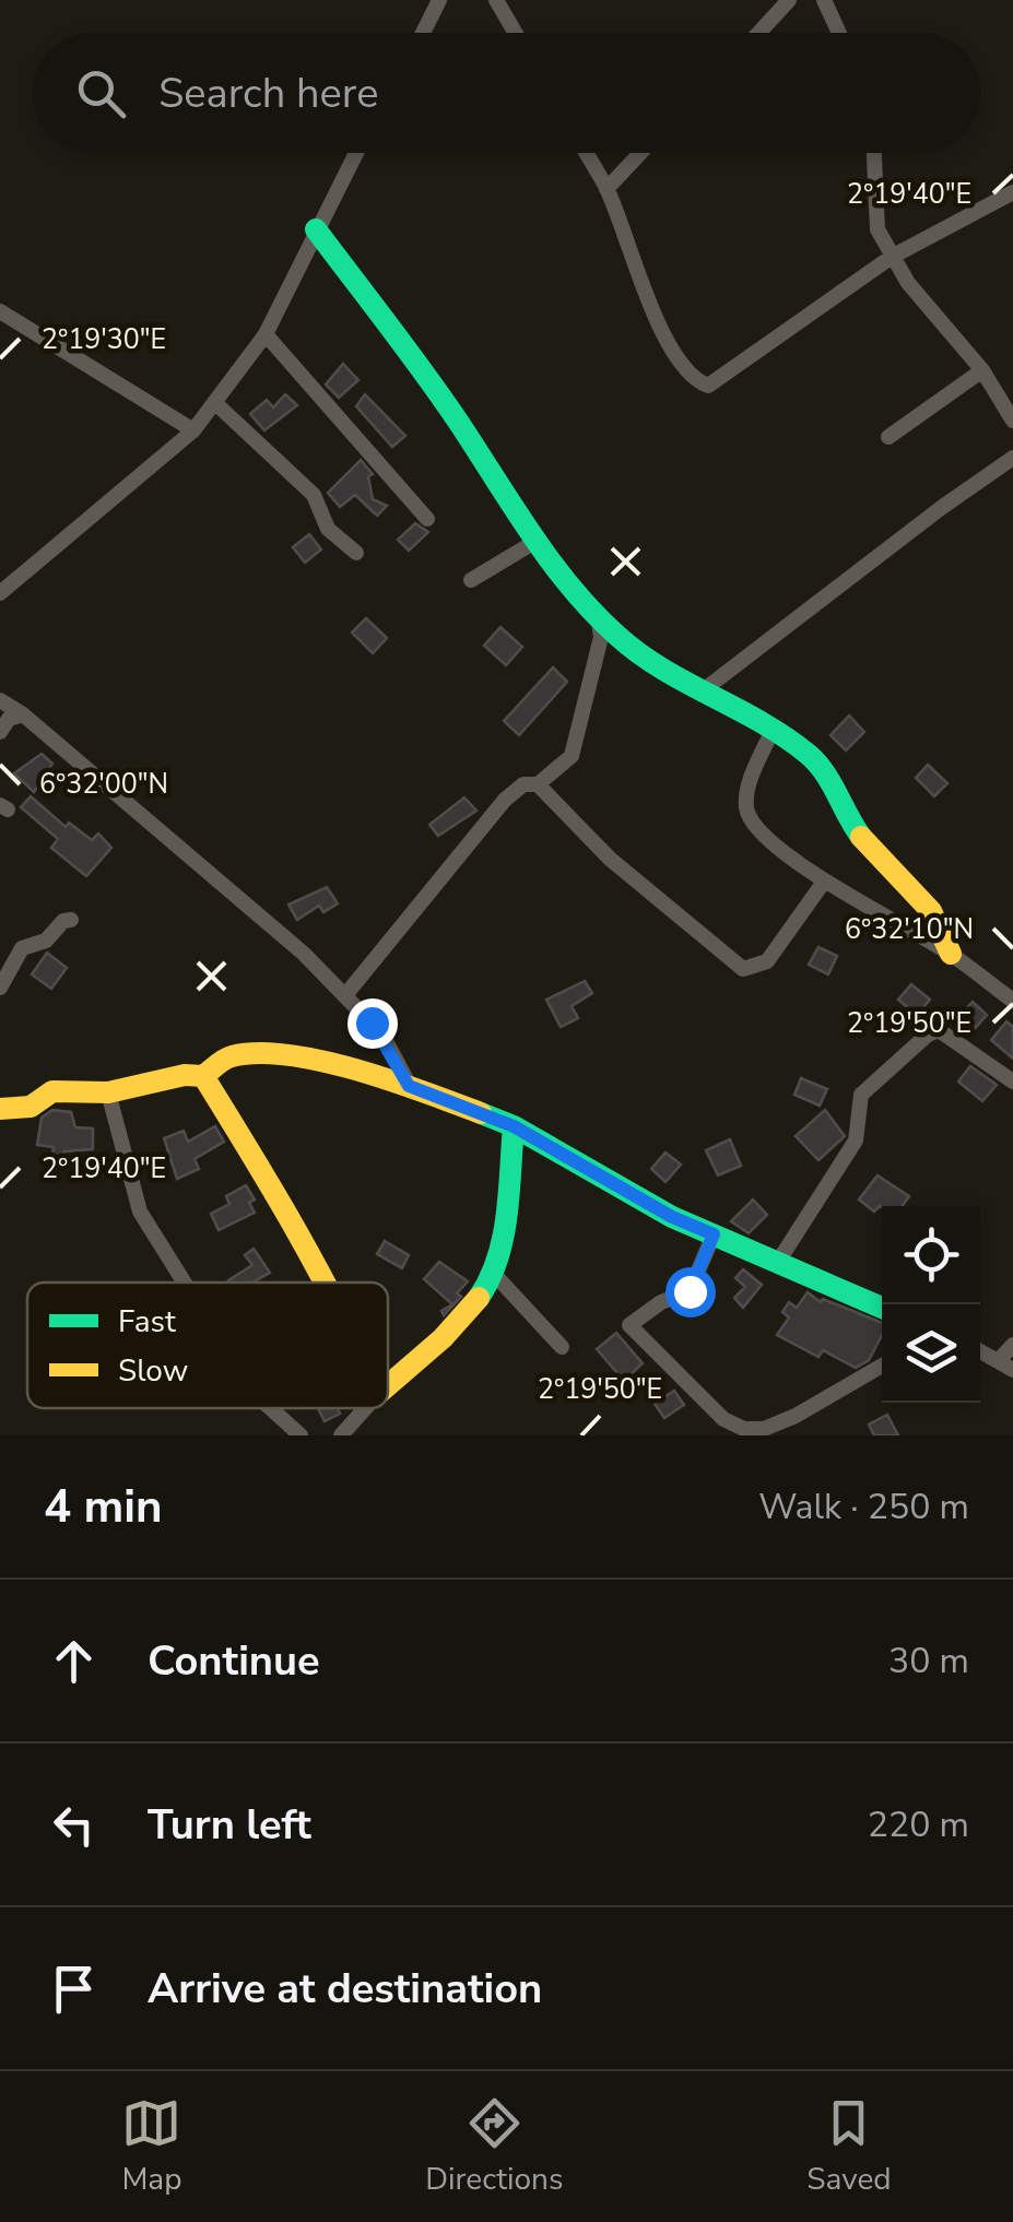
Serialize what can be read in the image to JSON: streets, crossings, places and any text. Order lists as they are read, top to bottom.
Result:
{
  "legend": ["Fast", "Slow"],
  "page": {
    "search": "Search here",
    "heading": ["4 min", "Walk · 250 m"],
    "list": [
      ["Continue", "30 m"],
      ["Turn left", "220 m"],
      "Arrive at destination"
    ],
    "nav": ["Map", "Directions", "Saved"]
  },
  "coordinates": [
    "2°19'40\"E",
    "2°19'30\"E",
    "6°32'00\"N",
    "6°32'10\"N",
    "2°19'50\"E"
  ]
}
